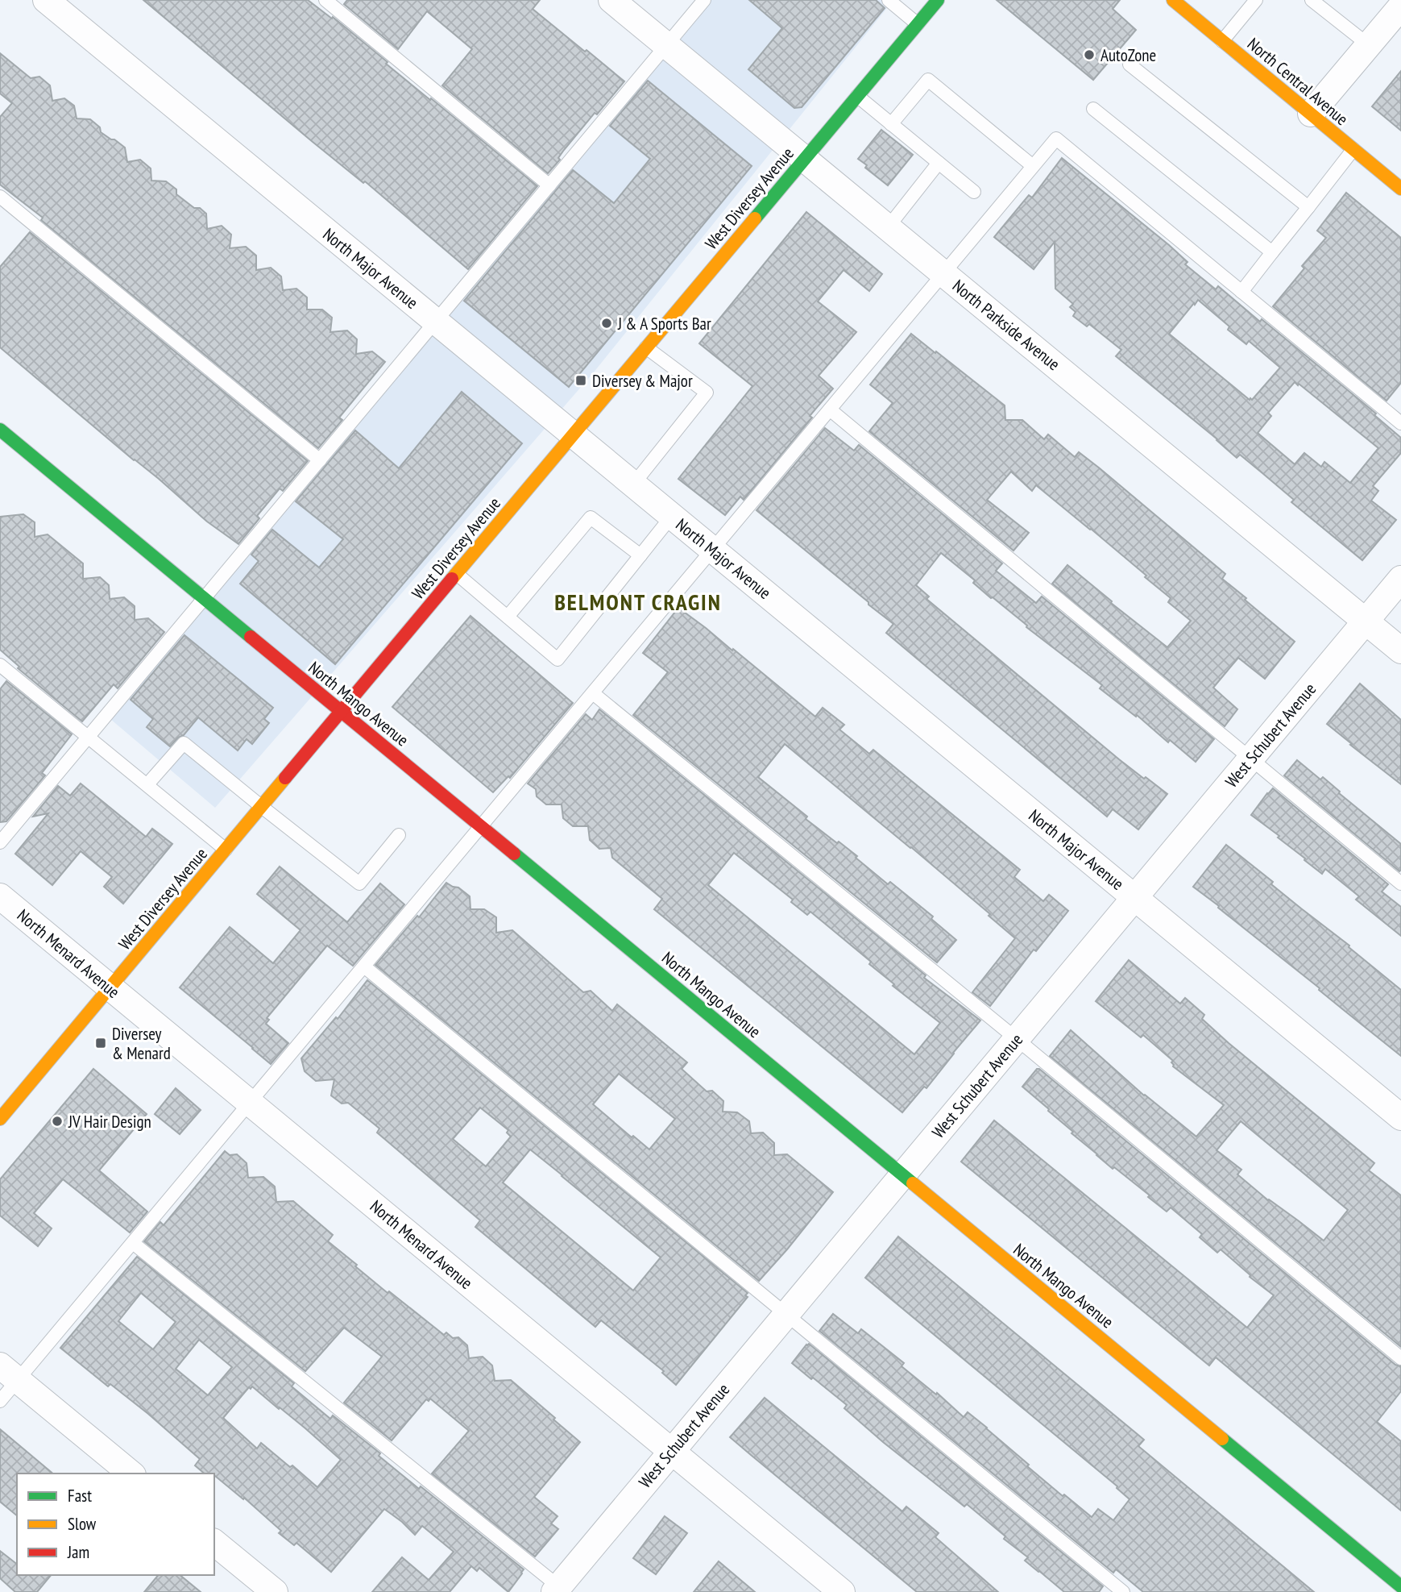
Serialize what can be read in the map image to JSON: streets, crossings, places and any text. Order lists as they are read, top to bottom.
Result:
{
  "streets": {
    "street": [
      "North Central Avenue",
      "West Diversey Avenue",
      "North Major Avenue",
      "North Parkside Avenue",
      "North Mango Avenue",
      "West Schubert Avenue",
      "North Menard Avenue"
    ]
  },
  "crossings": [
    ["West Diversey Avenue", "North Major Avenue"],
    ["West Diversey Avenue", "North Parkside Avenue"],
    ["West Diversey Avenue", "North Mango Avenue"],
    ["West Diversey Avenue", "North Menard Avenue"],
    ["North Major Avenue", "West Schubert Avenue"],
    ["North Parkside Avenue", "West Schubert Avenue"],
    ["North Mango Avenue", "West Schubert Avenue"],
    ["West Schubert Avenue", "North Menard Avenue"]
  ],
  "districts": ["BELMONT CRAGIN"],
  "places": {
    "other": ["AutoZone", "J & A Sports Bar", "JV Hair Design"],
    "transit": ["Diversey & Major", "Diversey & Menard"]
  },
  "legend": ["Fast", "Slow", "Jam"]
}
